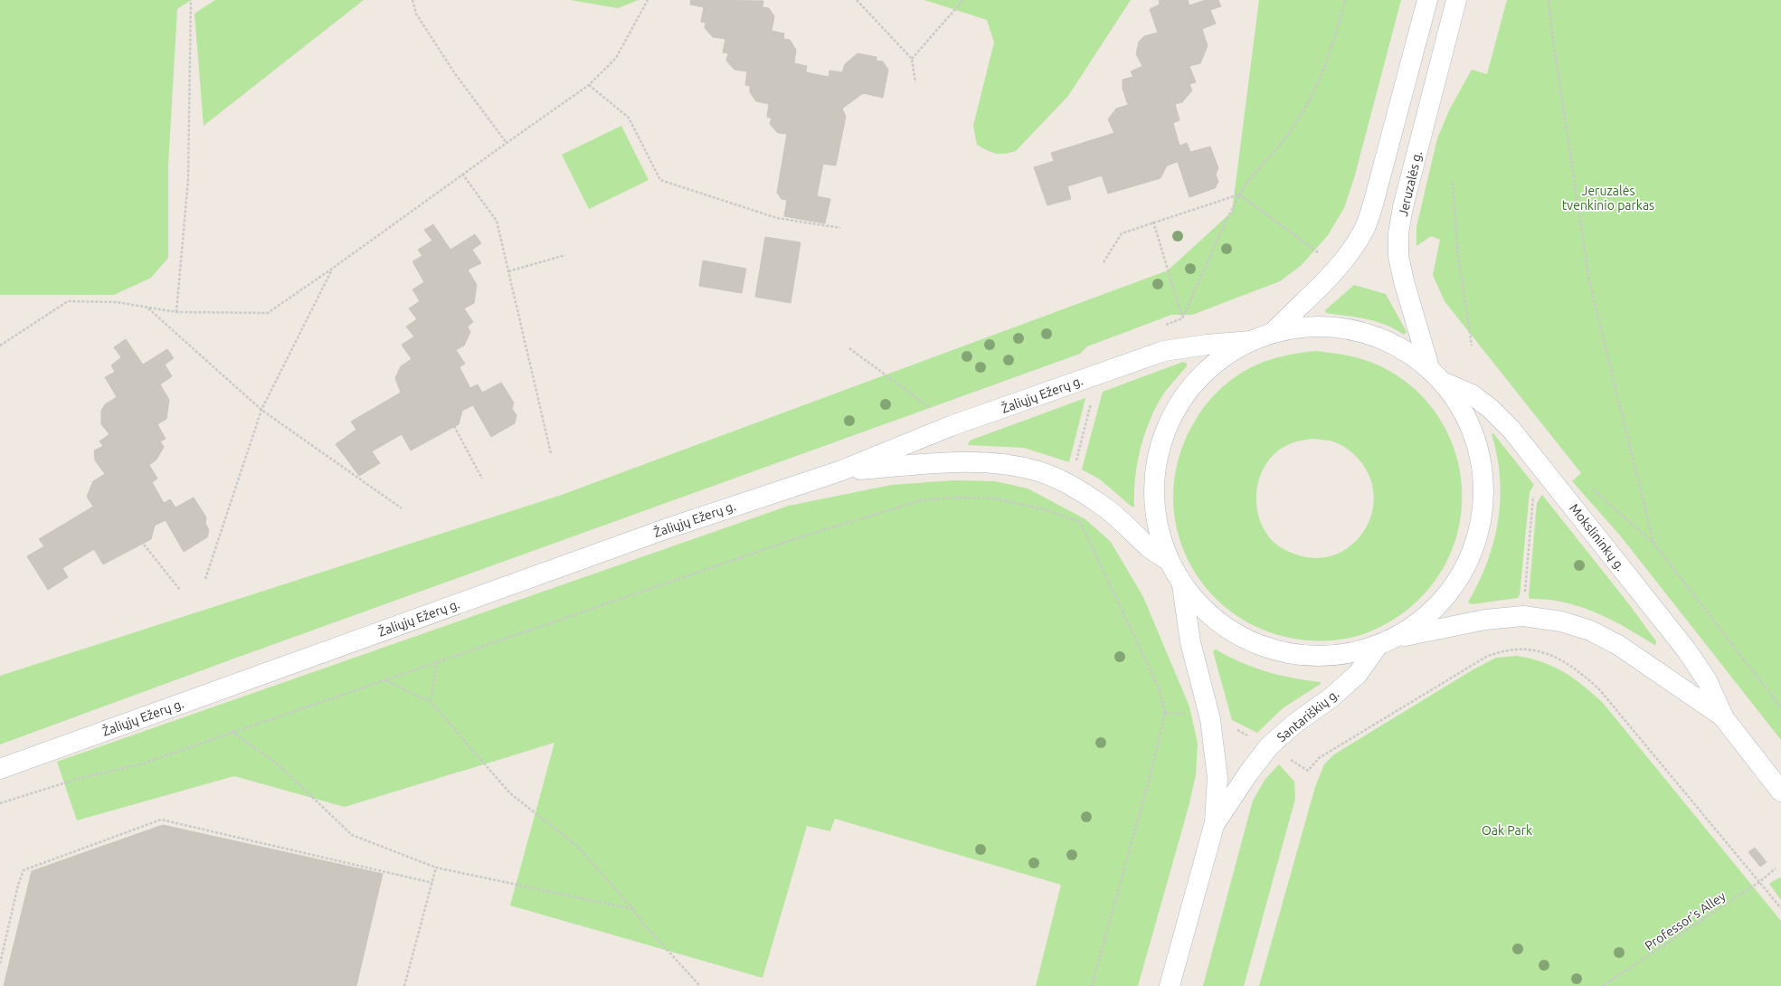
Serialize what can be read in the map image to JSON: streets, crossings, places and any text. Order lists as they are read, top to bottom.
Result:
{
  "streets": {
    "main road": [
      "Jeruzalės g.",
      "Žaliųjų Ežerų g.",
      "Mokslininkų g.",
      "Santariškių g."
    ],
    "path": ["Professor's Alley"]
  },
  "parks": ["Jeruzalės tvenkinio parkas", "Oak Park"]
}
